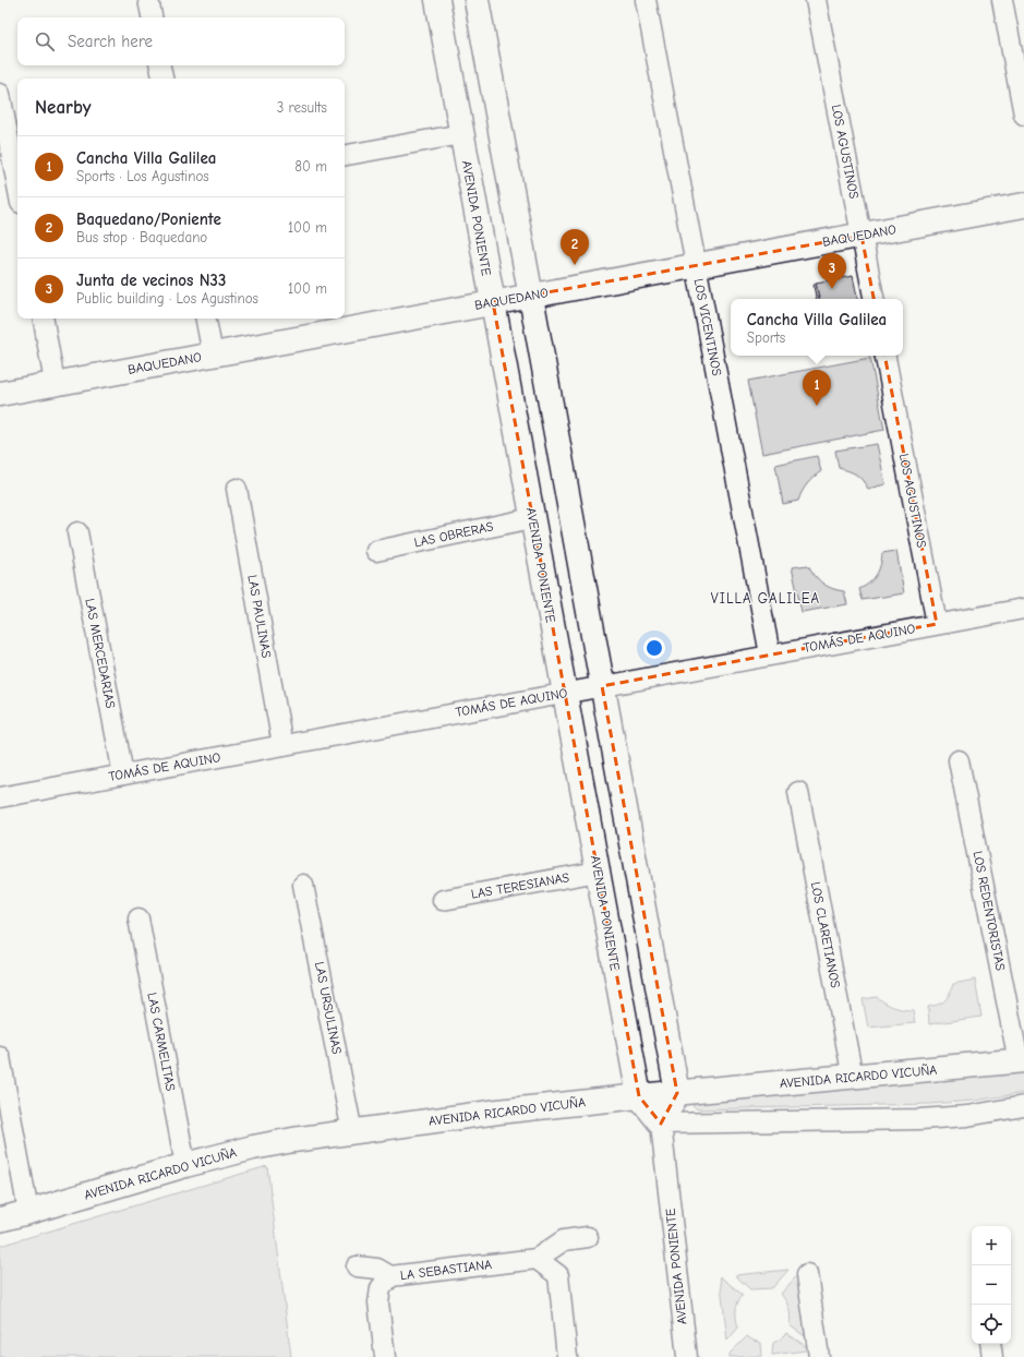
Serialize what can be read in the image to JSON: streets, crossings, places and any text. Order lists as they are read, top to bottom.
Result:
{
  "streets": {
    "street": [
      "LOS AGUSTINOS",
      "AVENIDA PONIENTE",
      "BAQUEDANO",
      "LOS VICENTINOS",
      "LAS OBRERAS",
      "LAS PAULINAS",
      "TOMÁS DE AQUINO",
      "LAS MERCEDARIAS",
      "LAS TERESIANAS",
      "LOS REDENTORISTAS",
      "LOS CLARETIANOS",
      "LAS URSULINAS",
      "LAS CARMELITAS",
      "AVENIDA RICARDO VICUÑA",
      "LA SEBASTIANA"
    ]
  },
  "crossings": [
    ["LOS AGUSTINOS", "BAQUEDANO"],
    ["LOS AGUSTINOS", "TOMÁS DE AQUINO"],
    ["AVENIDA PONIENTE", "BAQUEDANO"],
    ["AVENIDA PONIENTE", "LAS OBRERAS"],
    ["AVENIDA PONIENTE", "TOMÁS DE AQUINO"],
    ["AVENIDA PONIENTE", "LAS TERESIANAS"],
    ["AVENIDA PONIENTE", "AVENIDA RICARDO VICUÑA"],
    ["BAQUEDANO", "LOS VICENTINOS"],
    ["LOS VICENTINOS", "TOMÁS DE AQUINO"],
    ["LAS PAULINAS", "TOMÁS DE AQUINO"],
    ["TOMÁS DE AQUINO", "LAS MERCEDARIAS"],
    ["LOS REDENTORISTAS", "AVENIDA RICARDO VICUÑA"],
    ["LOS CLARETIANOS", "AVENIDA RICARDO VICUÑA"],
    ["LAS URSULINAS", "AVENIDA RICARDO VICUÑA"],
    ["LAS CARMELITAS", "AVENIDA RICARDO VICUÑA"]
  ],
  "districts": ["VILLA GALILEA"],
  "page": {
    "search": "Search here",
    "heading": ["Nearby", "3 results"],
    "list": [
      {
        "mark": "1",
        "name": "Cancha Villa Galilea",
        "note": "Sports · Los Agustinos",
        "value": "80 m"
      },
      {
        "mark": "2",
        "name": "Baquedano/Poniente",
        "note": "Bus stop · Baquedano",
        "value": "100 m"
      },
      {
        "mark": "3",
        "name": "Junta de vecinos N33",
        "note": "Public building · Los Agustinos",
        "value": "100 m"
      }
    ],
    "pins": ["2", "3", "1"],
    "popup": ["Cancha Villa Galilea", "Sports"],
    "map_buttons": ["+", "−"]
  }
}
